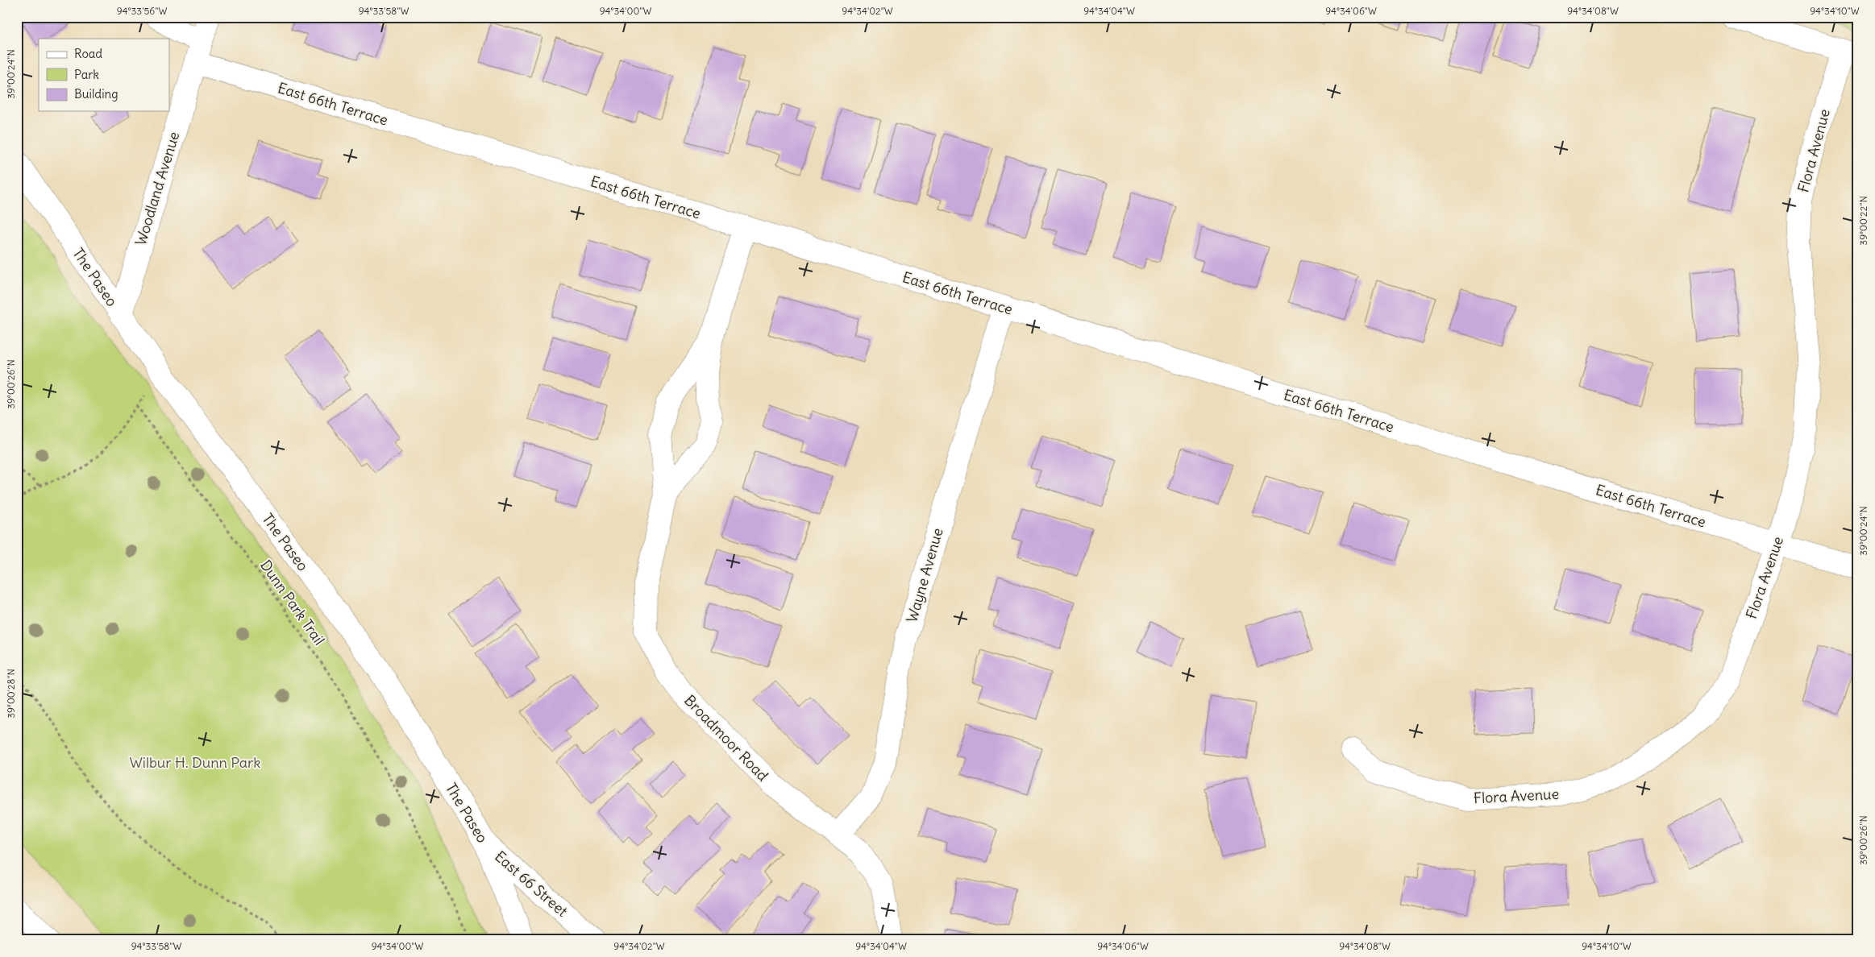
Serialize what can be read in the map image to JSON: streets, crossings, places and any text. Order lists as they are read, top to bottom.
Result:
{
  "streets": {
    "street": [
      "East 66th Terrace",
      "Flora Avenue",
      "Woodland Avenue",
      "The Paseo",
      "Wayne Avenue",
      "Broadmoor Road",
      "East 66 Street"
    ],
    "path": ["Dunn Park Trail"]
  },
  "crossings": [
    ["East 66th Terrace", "Flora Avenue"],
    ["East 66th Terrace", "Woodland Avenue"],
    ["East 66th Terrace", "Wayne Avenue"],
    ["East 66th Terrace", "Broadmoor Road"],
    ["Woodland Avenue", "The Paseo"],
    ["The Paseo", "East 66 Street"],
    ["Wayne Avenue", "Broadmoor Road"]
  ],
  "parks": ["Wilbur H. Dunn Park"],
  "legend": ["Road", "Park", "Building"],
  "coordinates": [
    "94°33'56\"W",
    "94°33'58\"W",
    "94°34'00\"W",
    "94°34'02\"W",
    "94°34'04\"W",
    "94°34'06\"W",
    "94°34'08\"W",
    "94°34'10\"W",
    "39°00'24\"N",
    "39°00'22\"N",
    "39°00'26\"N",
    "39°00'28\"N"
  ]
}
